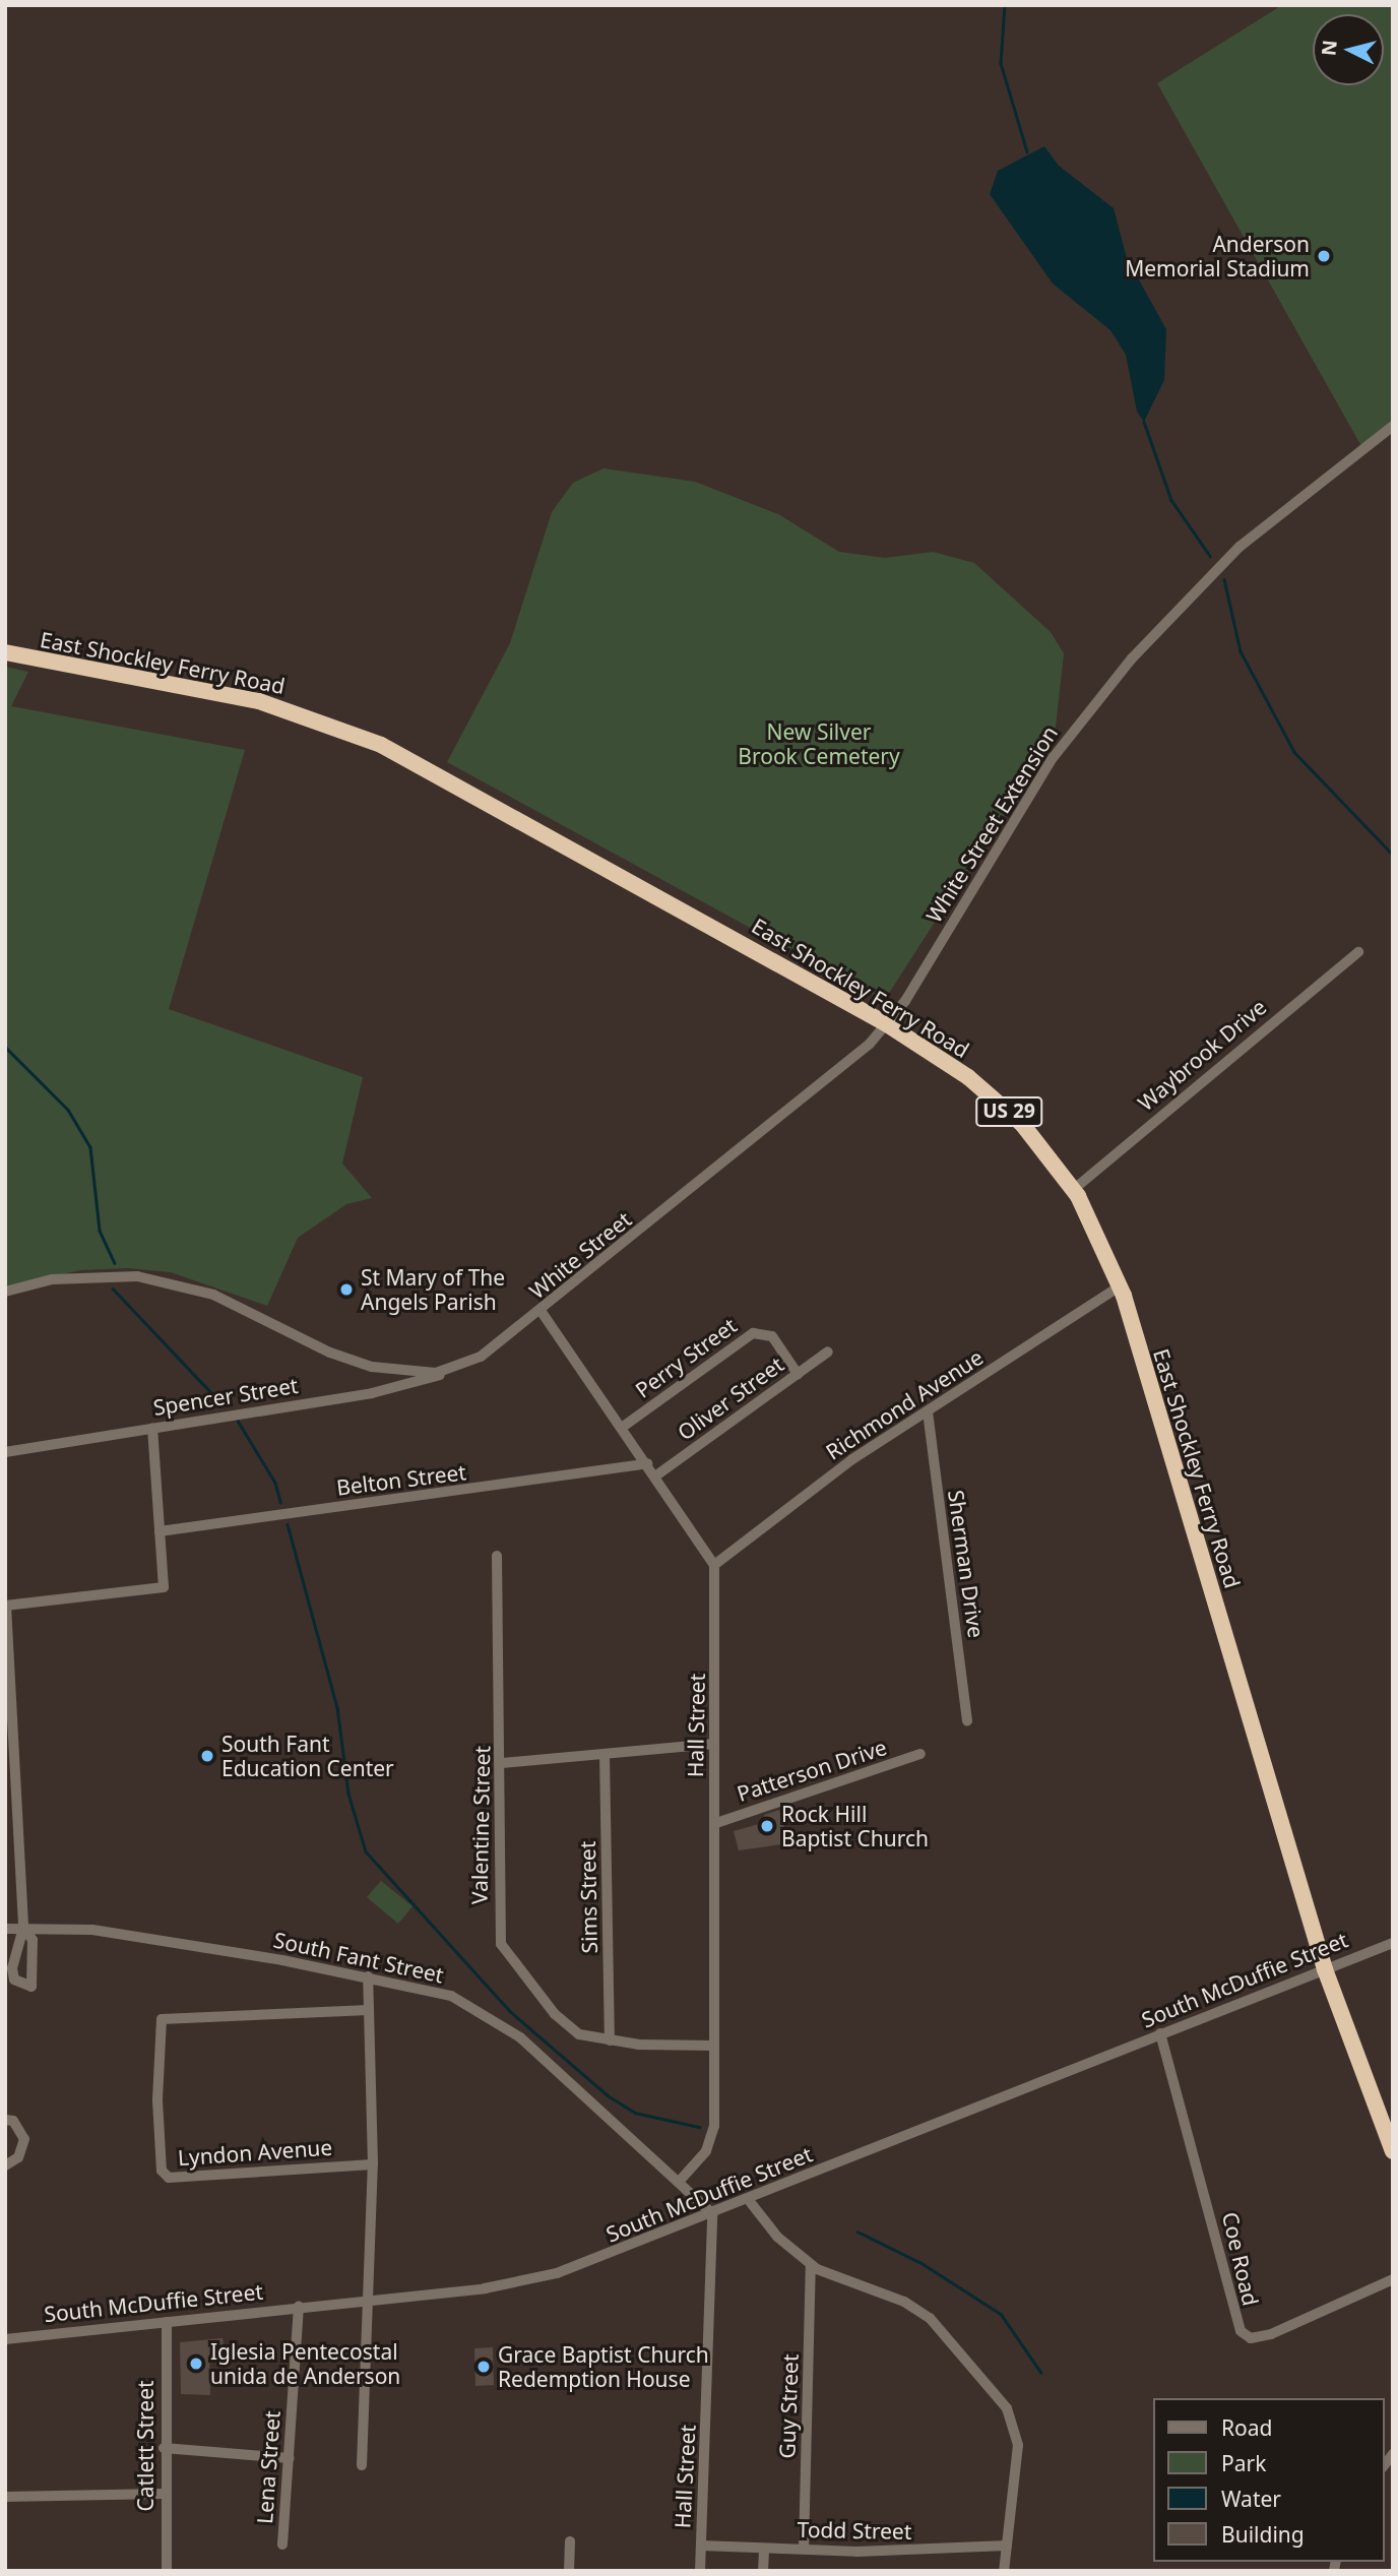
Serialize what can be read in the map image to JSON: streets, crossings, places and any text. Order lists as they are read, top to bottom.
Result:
{
  "streets": {
    "highway": ["East Shockley Ferry Road", "US 29"],
    "street": [
      "White Street Extension",
      "Waybrook Drive",
      "White Street",
      "Perry Street",
      "Spencer Street",
      "Oliver Street",
      "Richmond Avenue",
      "Belton Street",
      "Sherman Drive",
      "Hall Street",
      "Patterson Drive",
      "Valentine Street",
      "Sims Street",
      "South Fant Street",
      "South McDuffie Street",
      "Lyndon Avenue",
      "Coe Road",
      "Guy Street",
      "Catlett Street",
      "Lena Street",
      "Todd Street"
    ]
  },
  "crossings": [
    ["East Shockley Ferry Road", "White Street Extension"],
    ["East Shockley Ferry Road", "Waybrook Drive"],
    ["East Shockley Ferry Road", "White Street"],
    ["East Shockley Ferry Road", "Richmond Avenue"],
    ["East Shockley Ferry Road", "South McDuffie Street"],
    ["White Street Extension", "White Street"],
    ["White Street", "Spencer Street"],
    ["Perry Street", "Oliver Street"],
    ["Richmond Avenue", "Sherman Drive"],
    ["Richmond Avenue", "Hall Street"],
    ["Hall Street", "Patterson Drive"],
    ["Hall Street", "Valentine Street"],
    ["Hall Street", "South Fant Street"],
    ["Hall Street", "South McDuffie Street"],
    ["Hall Street", "Todd Street"],
    ["Valentine Street", "Sims Street"],
    ["South Fant Street", "South McDuffie Street"],
    ["South McDuffie Street", "Coe Road"],
    ["South McDuffie Street", "Catlett Street"],
    ["South McDuffie Street", "Lena Street"],
    ["Guy Street", "Todd Street"]
  ],
  "parks": ["New Silver Brook Cemetery"],
  "places": [
    "Anderson Memorial Stadium",
    "St Mary of The Angels Parish",
    "South Fant Education Center",
    "Rock Hill Baptist Church",
    "Iglesia Pentecostal unida de Anderson",
    "Grace Baptist Church Redemption House"
  ],
  "legend": [
    "Road",
    "Park",
    "Water",
    "Building"
  ],
  "north": "left"
}
